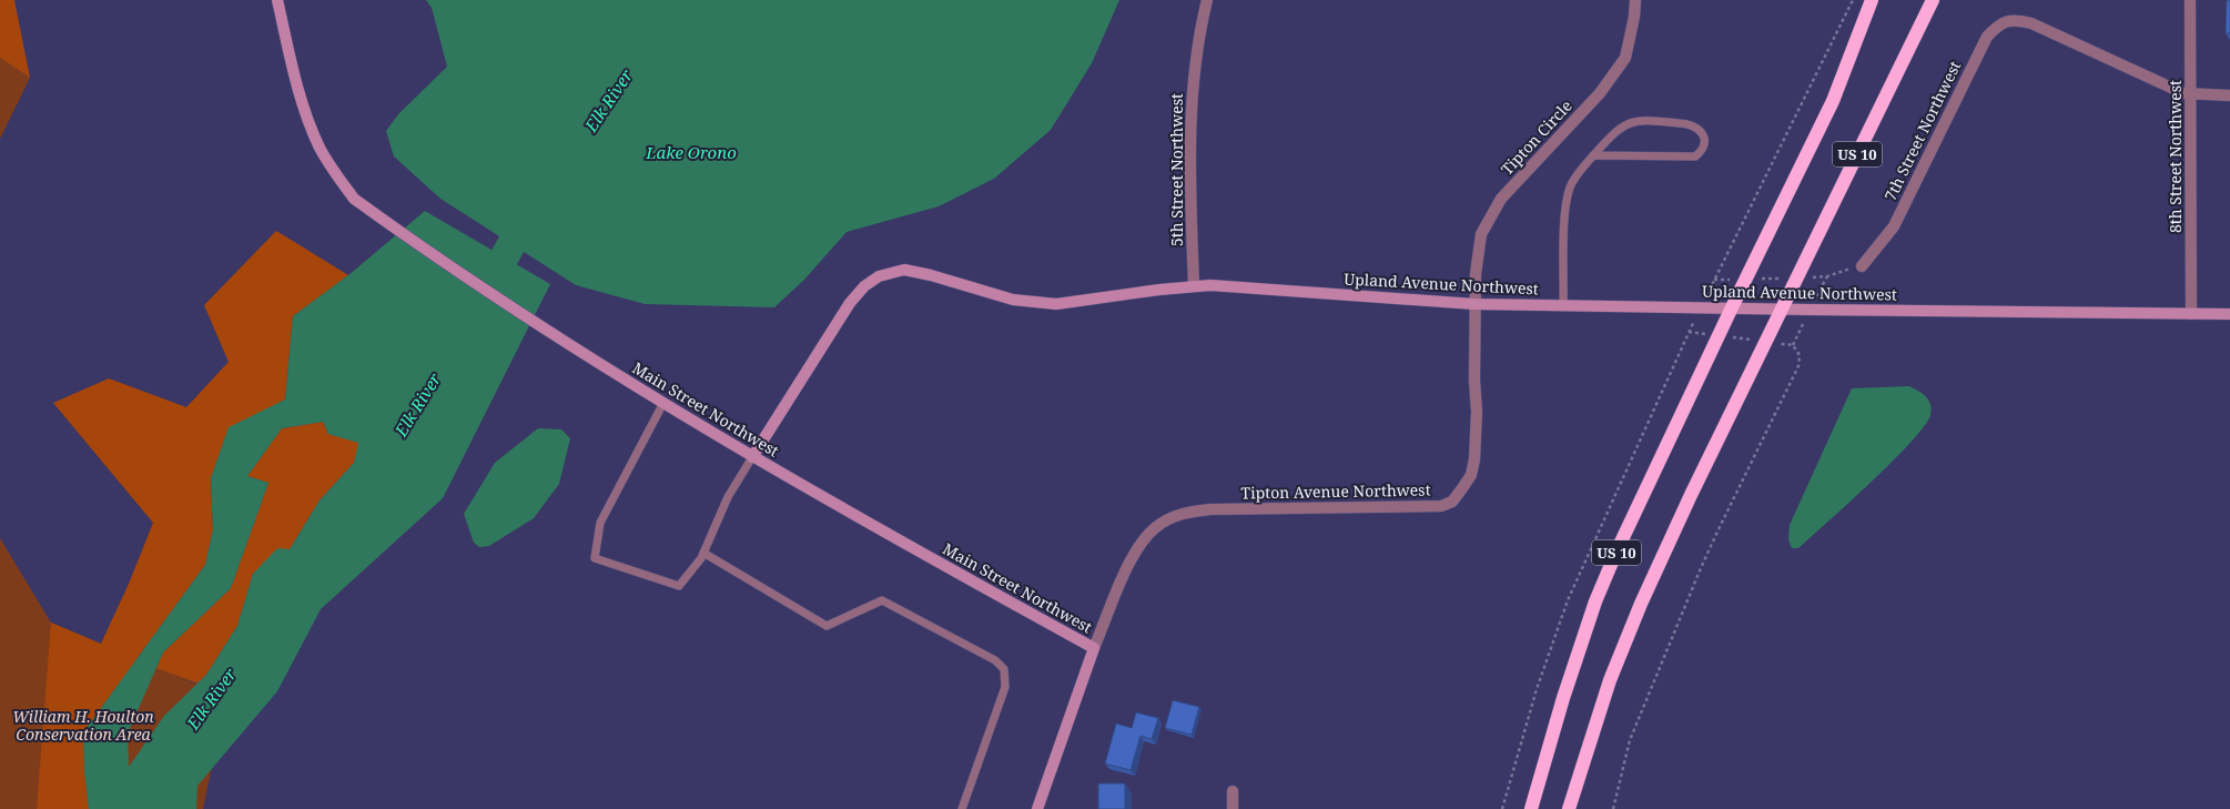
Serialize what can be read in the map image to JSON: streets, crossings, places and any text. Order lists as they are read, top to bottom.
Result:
{
  "streets": {
    "highway": ["US 10"],
    "street": [
      "7th Street Northwest",
      "Tipton Circle",
      "8th Street Northwest",
      "5th Street Northwest",
      "Upland Avenue Northwest",
      "Main Street Northwest",
      "Tipton Avenue Northwest"
    ]
  },
  "crossings": [
    ["7th Street Northwest", "8th Street Northwest"],
    ["Tipton Circle", "Upland Avenue Northwest"],
    ["Tipton Circle", "Tipton Avenue Northwest"],
    ["US 10", "Upland Avenue Northwest"],
    ["8th Street Northwest", "Upland Avenue Northwest"],
    ["5th Street Northwest", "Upland Avenue Northwest"],
    ["Upland Avenue Northwest", "Main Street Northwest"],
    ["Upland Avenue Northwest", "Tipton Avenue Northwest"],
    ["Main Street Northwest", "Tipton Avenue Northwest"]
  ],
  "water": ["Elk River", "Lake Orono"],
  "parks": ["William H. Houlton Conservation Area"]
}
